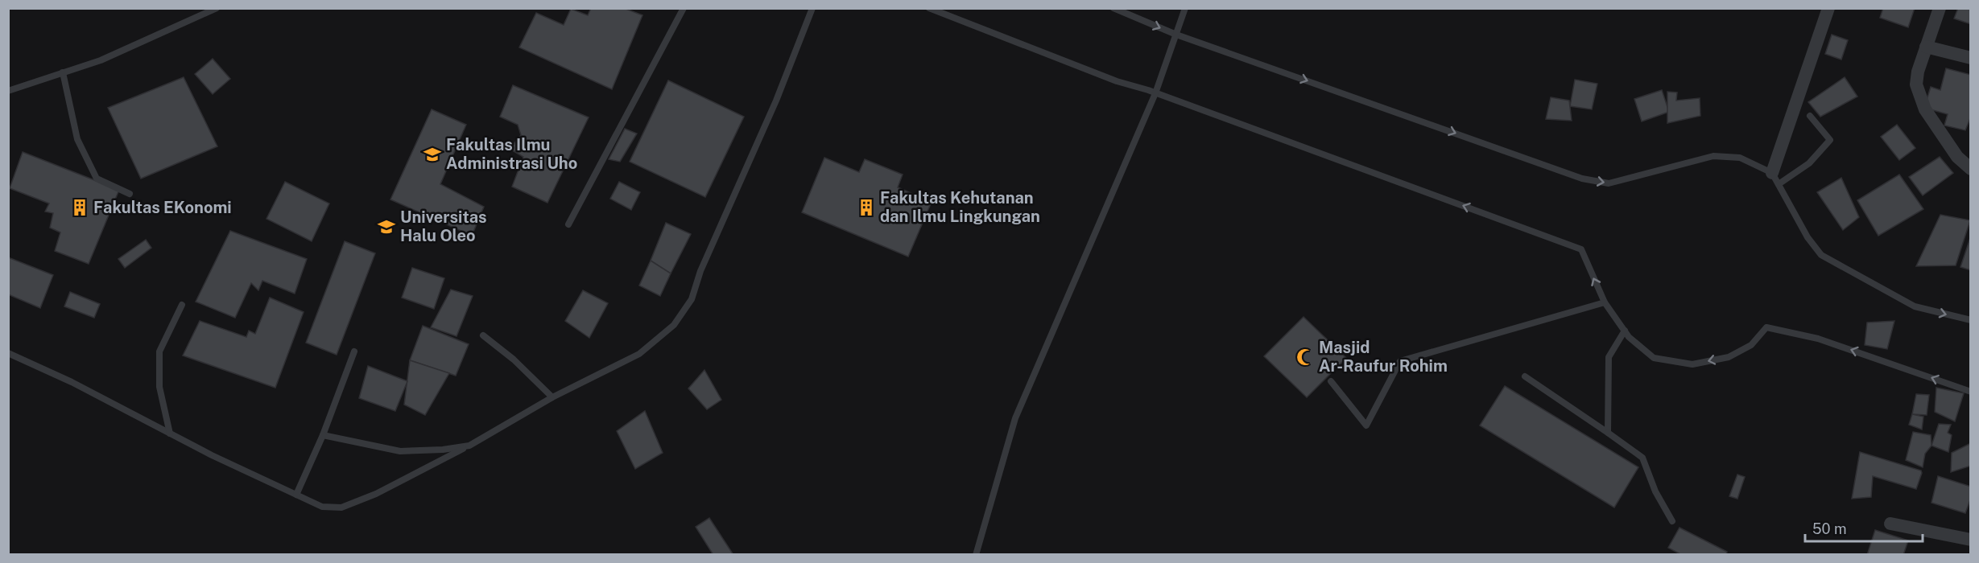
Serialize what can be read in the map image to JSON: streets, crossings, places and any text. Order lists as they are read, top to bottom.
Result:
{
  "places": {
    "school or university": ["Fakultas Ilmu Administrasi Uho", "Universitas Halu Oleo"],
    "building": ["Fakultas EKonomi", "Fakultas Kehutanan dan Ilmu Lingkungan"],
    "mosque": ["Masjid Ar-Raufur Rohim"]
  },
  "scale_bar": "50 m"
}
